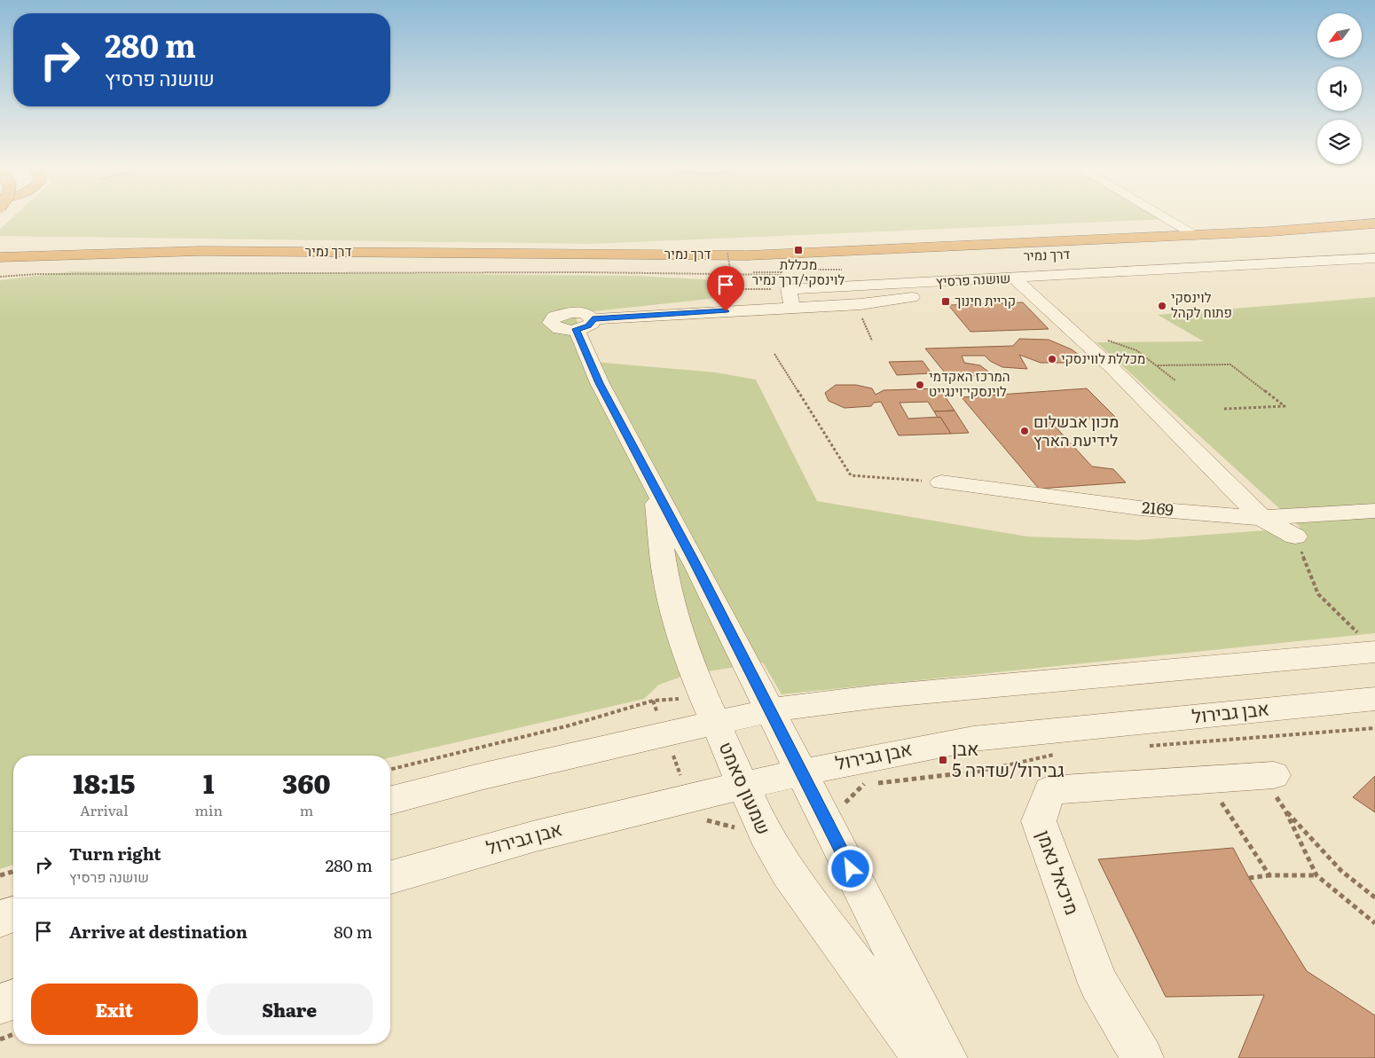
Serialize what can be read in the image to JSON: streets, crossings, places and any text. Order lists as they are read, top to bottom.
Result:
{
  "streets": {
    "highway": ["דרך נמיר"],
    "street": [
      "שושנה פרסיץ",
      "2169",
      "אבן גבירול",
      "שמעון סאמט",
      "מיכאל נאמן"
    ]
  },
  "crossings": [
    ["אבן גבירול", "שמעון סאמט"]
  ],
  "places": {
    "transit": ["מכללת לוינסקי/דרך נמיר", "קריית חינוך", "אבן גבירול/שדרה 5"],
    "other": [
      "לוינסקי פתוח לקהל",
      "מכללת לווינסקי",
      "המרכז האקדמי לוינסקי־וינגייט",
      "מכון אבשלום לידיעת הארץ"
    ]
  },
  "north": "bottom left",
  "page": {
    "turn": ["280 m", "שושנה פרסיץ"],
    "eta": [
      "18:15",
      "Arrival",
      "1",
      "min",
      "360",
      "m"
    ],
    "list": [
      {
        "name": "Turn right",
        "note": "שושנה פרסיץ",
        "value": "280 m"
      },
      {
        "name": "Arrive at destination",
        "value": "80 m"
      }
    ],
    "buttons": ["Exit", "Share"]
  }
}
